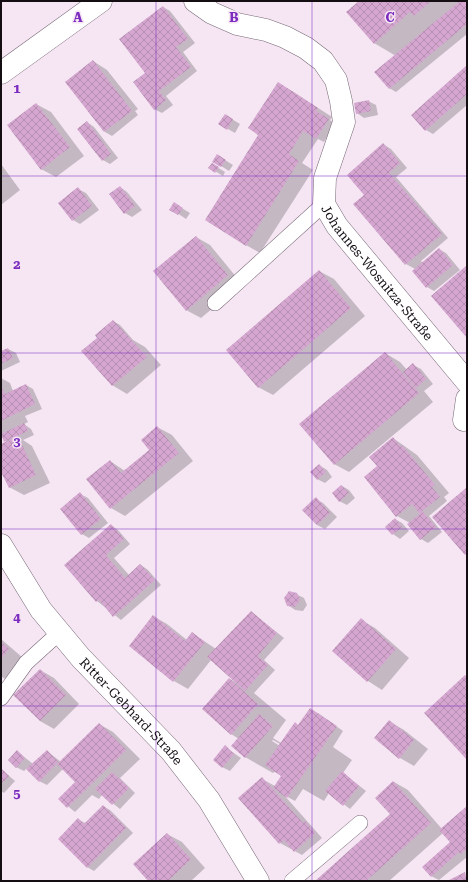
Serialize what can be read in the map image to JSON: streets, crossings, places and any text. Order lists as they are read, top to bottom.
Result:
{
  "streets": {
    "street": ["Johannes-Wosnitza-Straße", "Ritter-Gebhard-Straße"]
  },
  "grid": {
    "columns": ["A", "B", "C"],
    "rows": [
      "1",
      "2",
      "3",
      "4",
      "5"
    ]
  }
}
